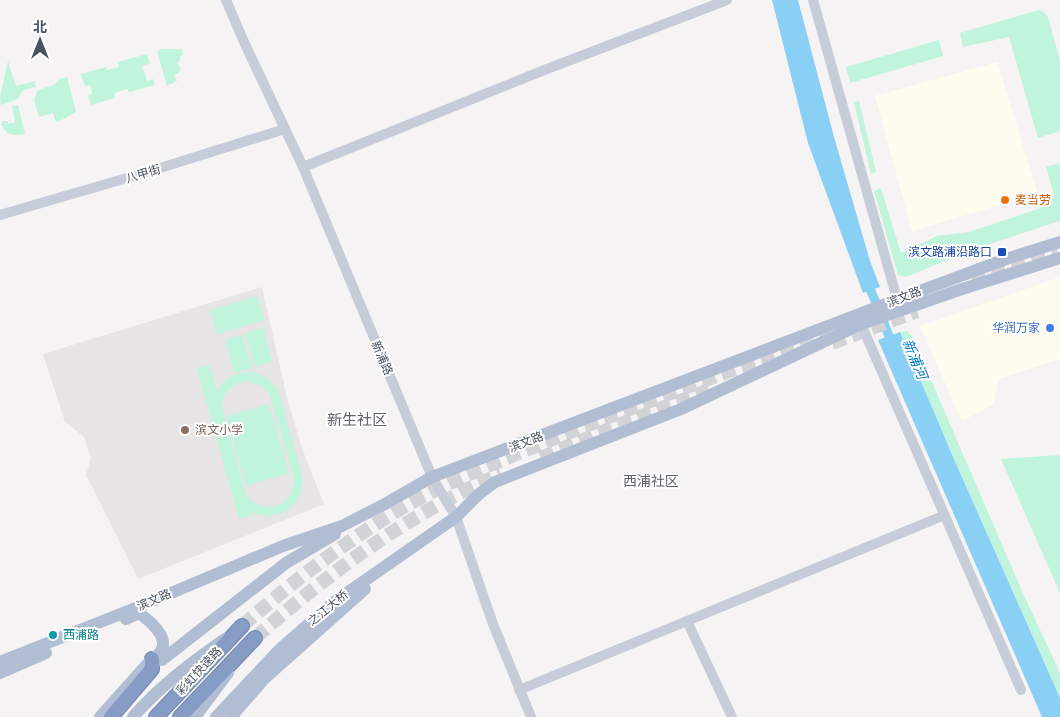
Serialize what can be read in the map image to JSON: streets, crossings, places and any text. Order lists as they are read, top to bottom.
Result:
{
  "streets": {
    "highway": ["彩虹快速路"],
    "main road": ["滨文路", "之江大桥"],
    "street": ["八甲街", "新浦路"]
  },
  "crossings": [
    ["八甲街", "新浦路"],
    ["滨文路", "新浦路"],
    ["滨文路", "之江大桥"],
    ["新浦路", "之江大桥"]
  ],
  "districts": ["新生社区", "西浦社区"],
  "water": ["新浦河"],
  "places": {
    "other": [
      "麦当劳",
      "华润万家",
      "滨文小学",
      "西浦路"
    ],
    "transit": ["滨文路浦沿路口"]
  },
  "north": "top"
}
